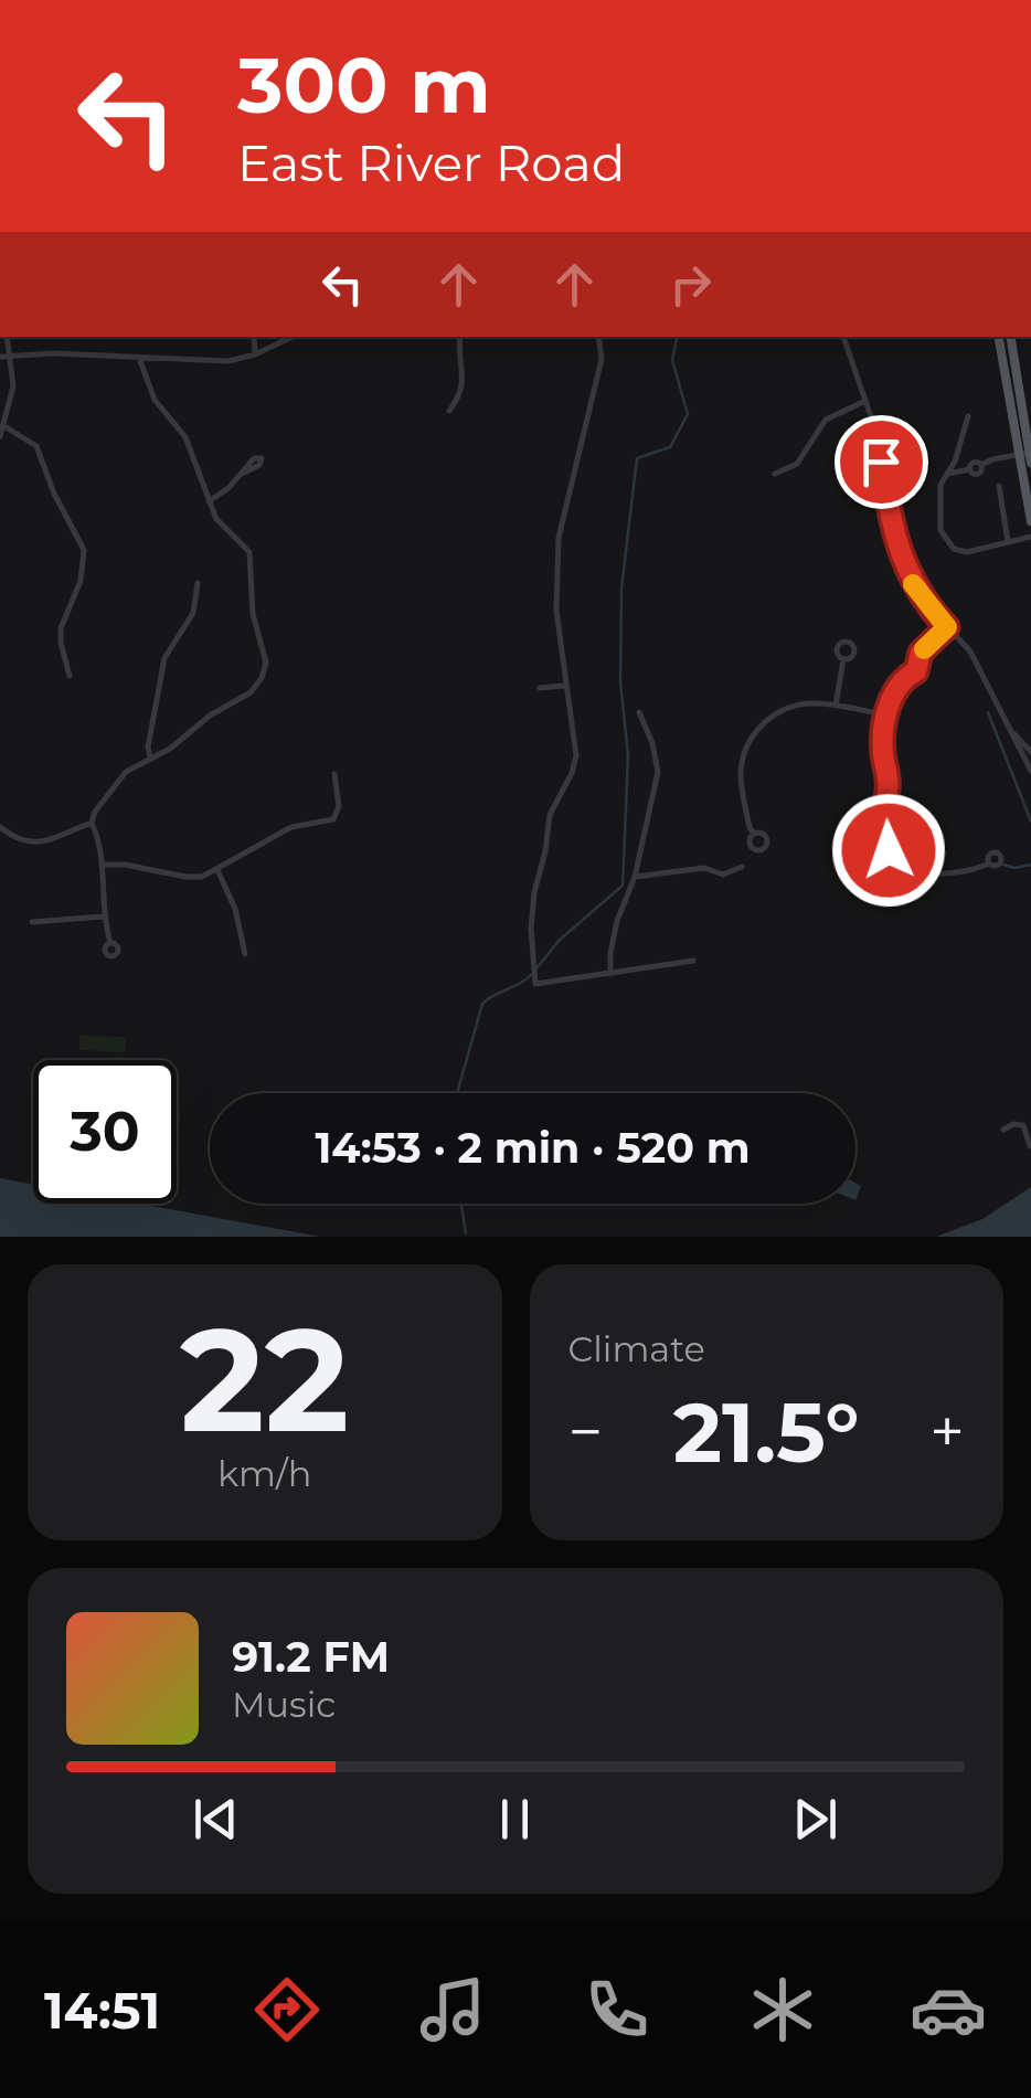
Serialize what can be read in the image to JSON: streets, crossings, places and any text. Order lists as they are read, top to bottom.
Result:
{
  "page": {
    "turn": ["300 m", "East River Road"],
    "limit": "30",
    "trip": "14:53 · 2 min · 520 m",
    "tile": [
      ["22", "km/h"],
      "Climate"
    ],
    "heat": ["−", "21.5°", "+"],
    "song": ["91.2 FM", "Music"],
    "tabs": "14:51"
  }
}
